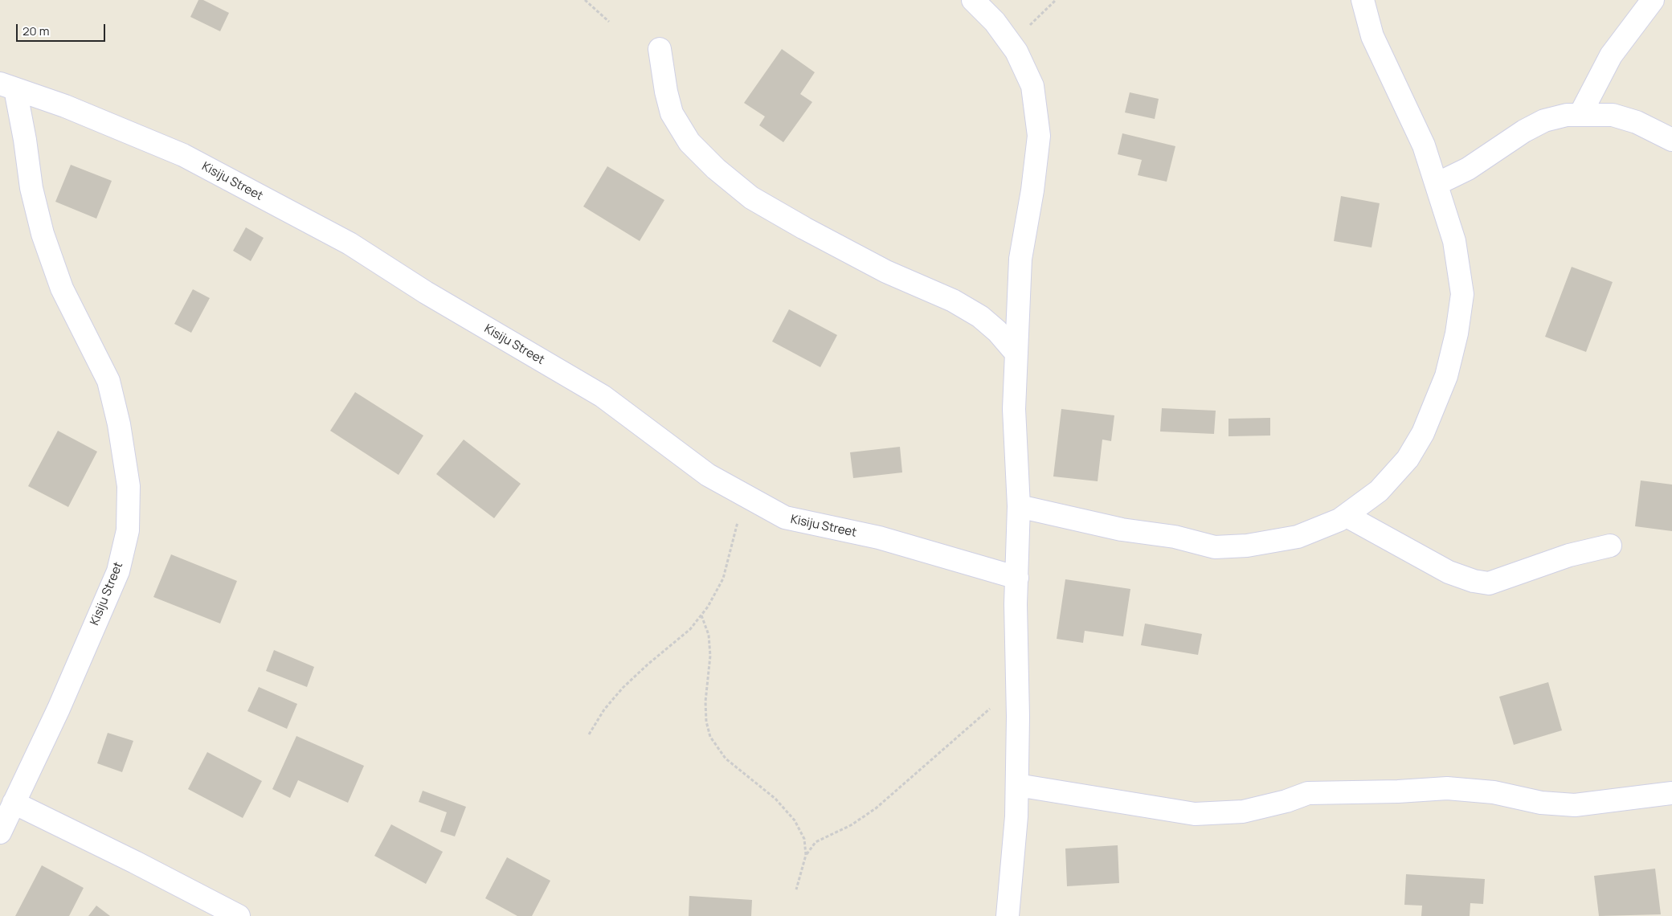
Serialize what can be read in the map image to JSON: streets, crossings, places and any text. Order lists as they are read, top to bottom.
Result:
{
  "streets": {
    "street": ["Kisiju Street"]
  },
  "scale_bar": "20 m"
}
